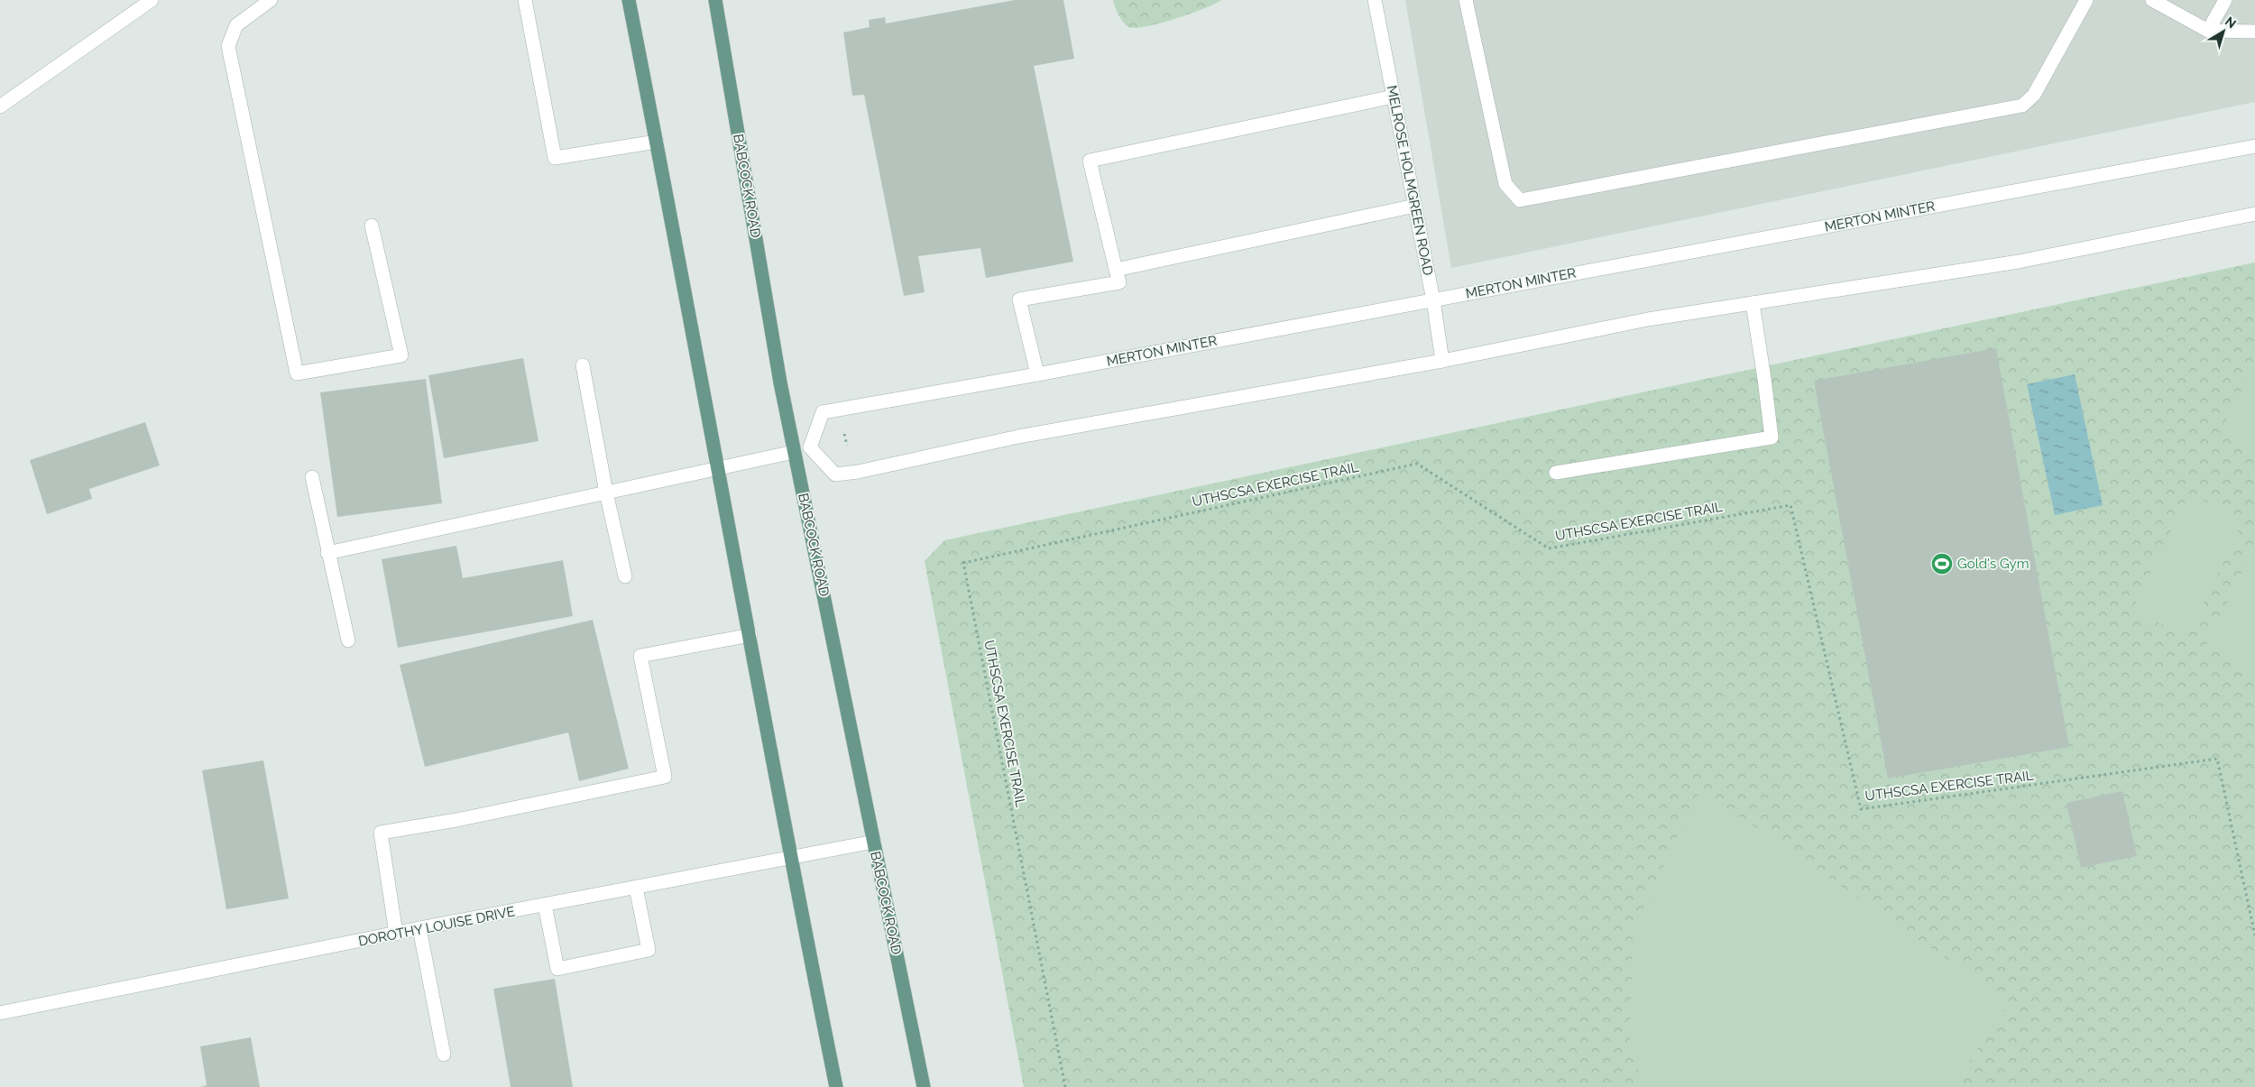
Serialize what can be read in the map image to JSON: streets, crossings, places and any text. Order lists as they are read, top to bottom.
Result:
{
  "streets": {
    "main road": ["BABCOCK ROAD"],
    "street": ["MELROSE HOLMGREEN ROAD", "MERTON MINTER", "DOROTHY LOUISE DRIVE"],
    "path": ["UTHSCSA EXERCISE TRAIL"]
  },
  "crossings": [
    ["MELROSE HOLMGREEN ROAD", "MERTON MINTER"],
    ["BABCOCK ROAD", "DOROTHY LOUISE DRIVE"]
  ],
  "places": {
    "sports": ["Gold's Gym"]
  },
  "north": "top right"
}
